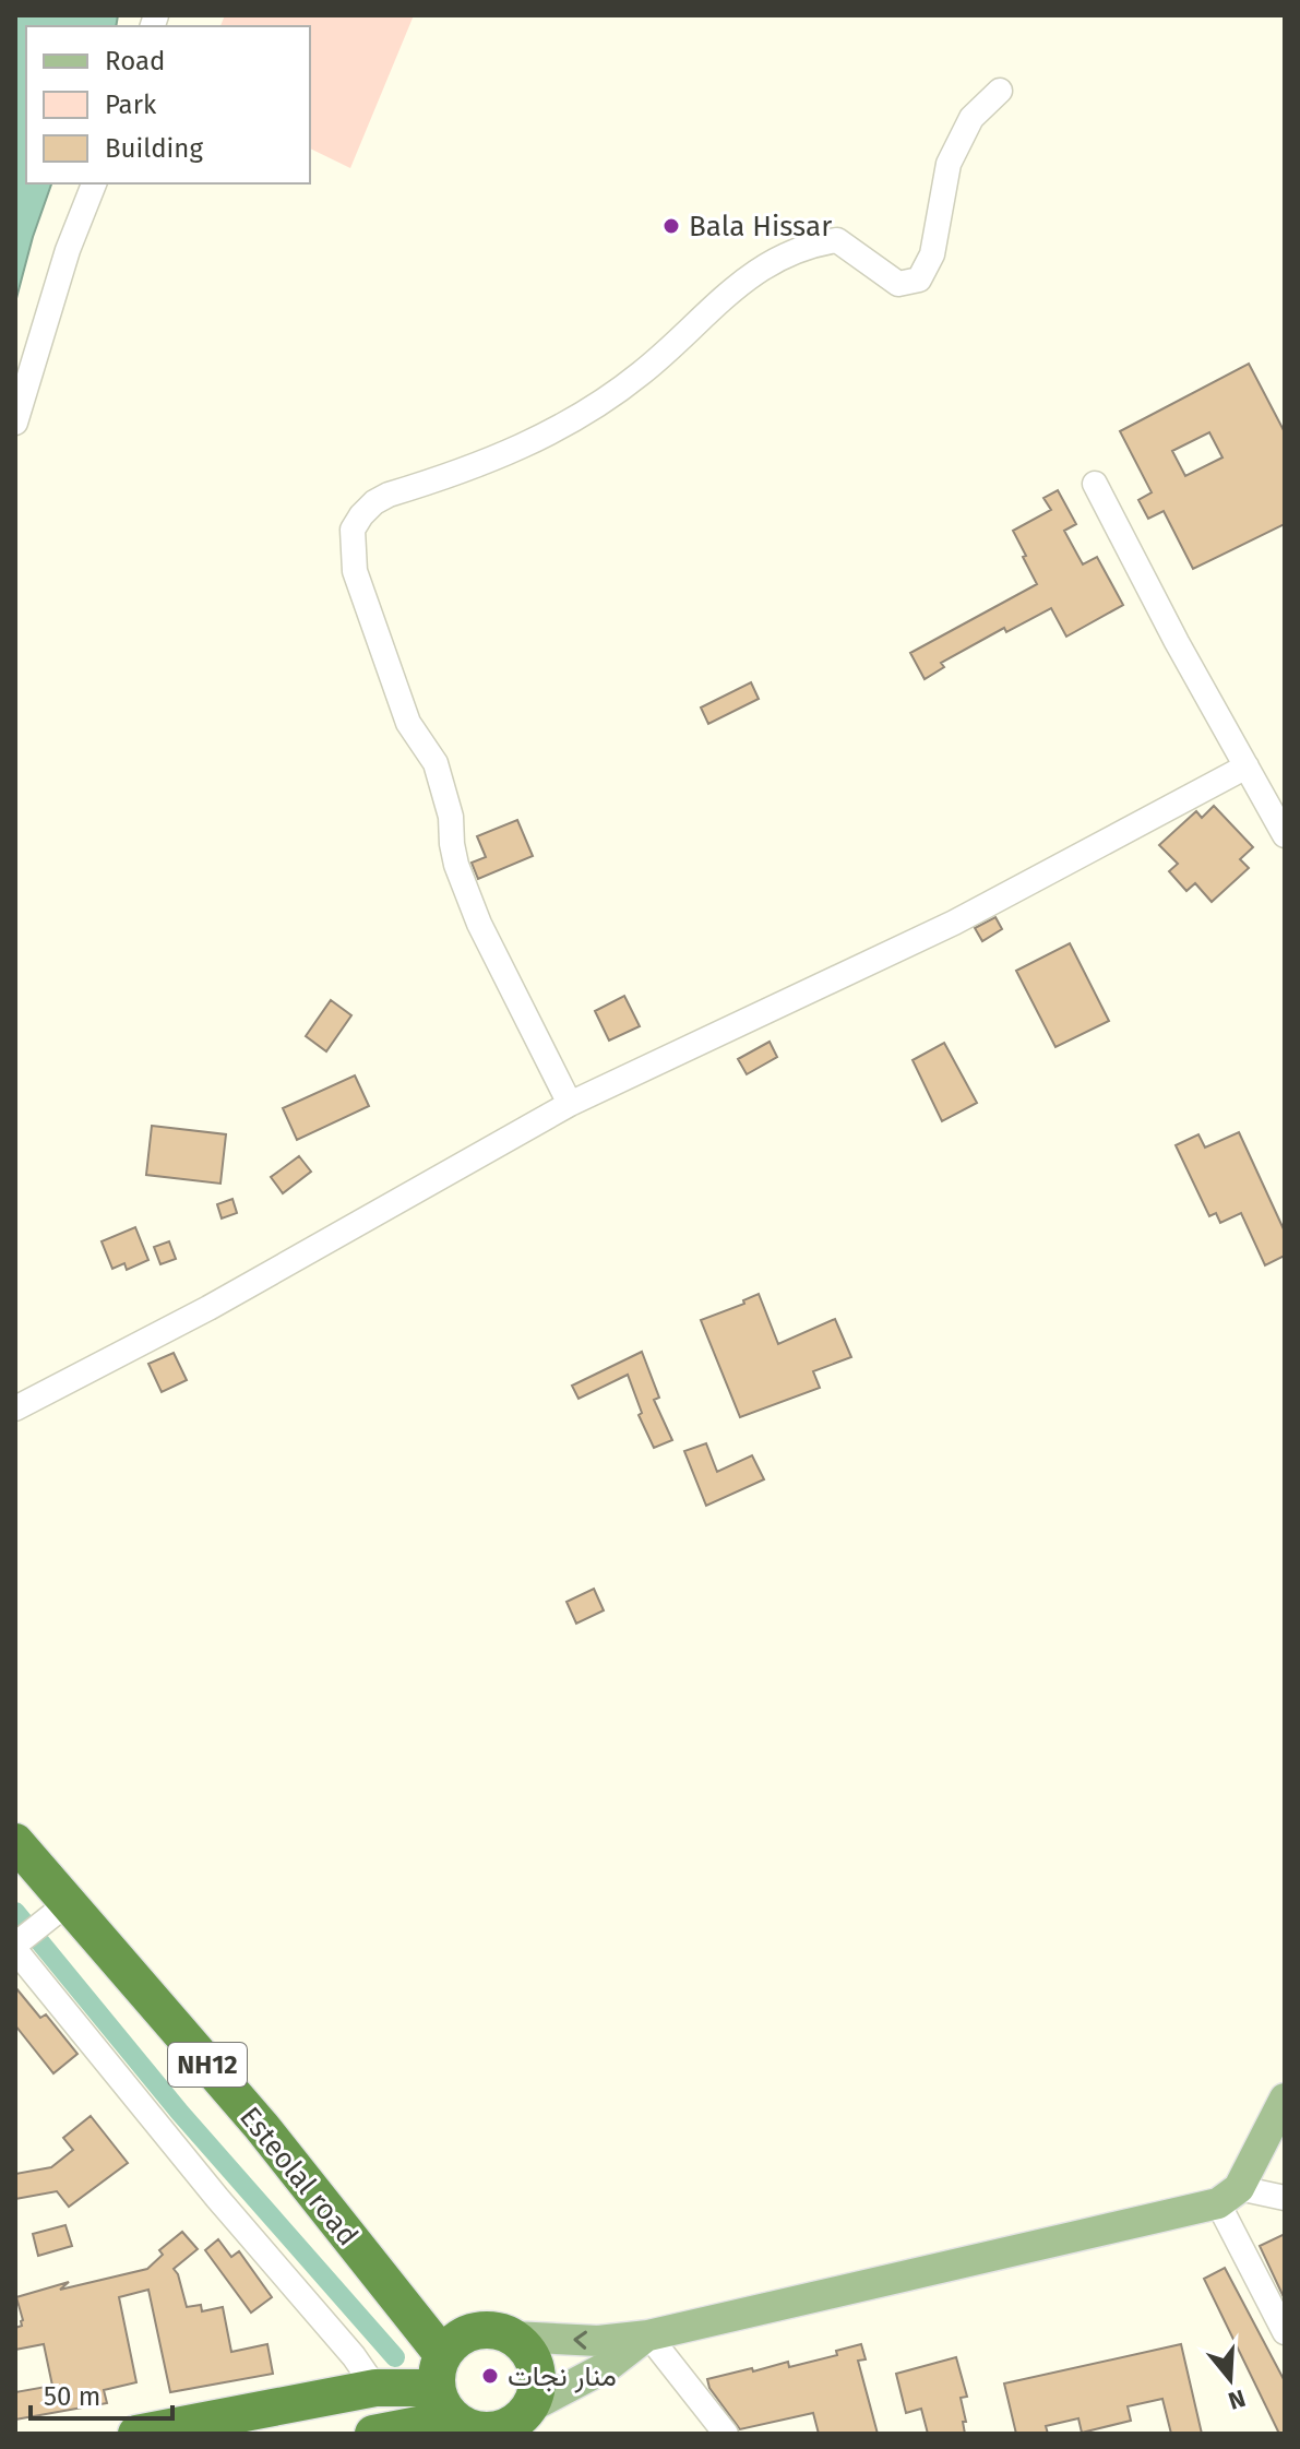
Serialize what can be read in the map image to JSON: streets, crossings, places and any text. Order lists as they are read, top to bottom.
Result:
{
  "streets": {
    "highway": ["NH12", "Esteolal road"]
  },
  "places": ["Bala Hissar", "منار نجات"],
  "legend": ["Road", "Park", "Building"],
  "scale_bar": "50 m",
  "north": "bottom"
}
